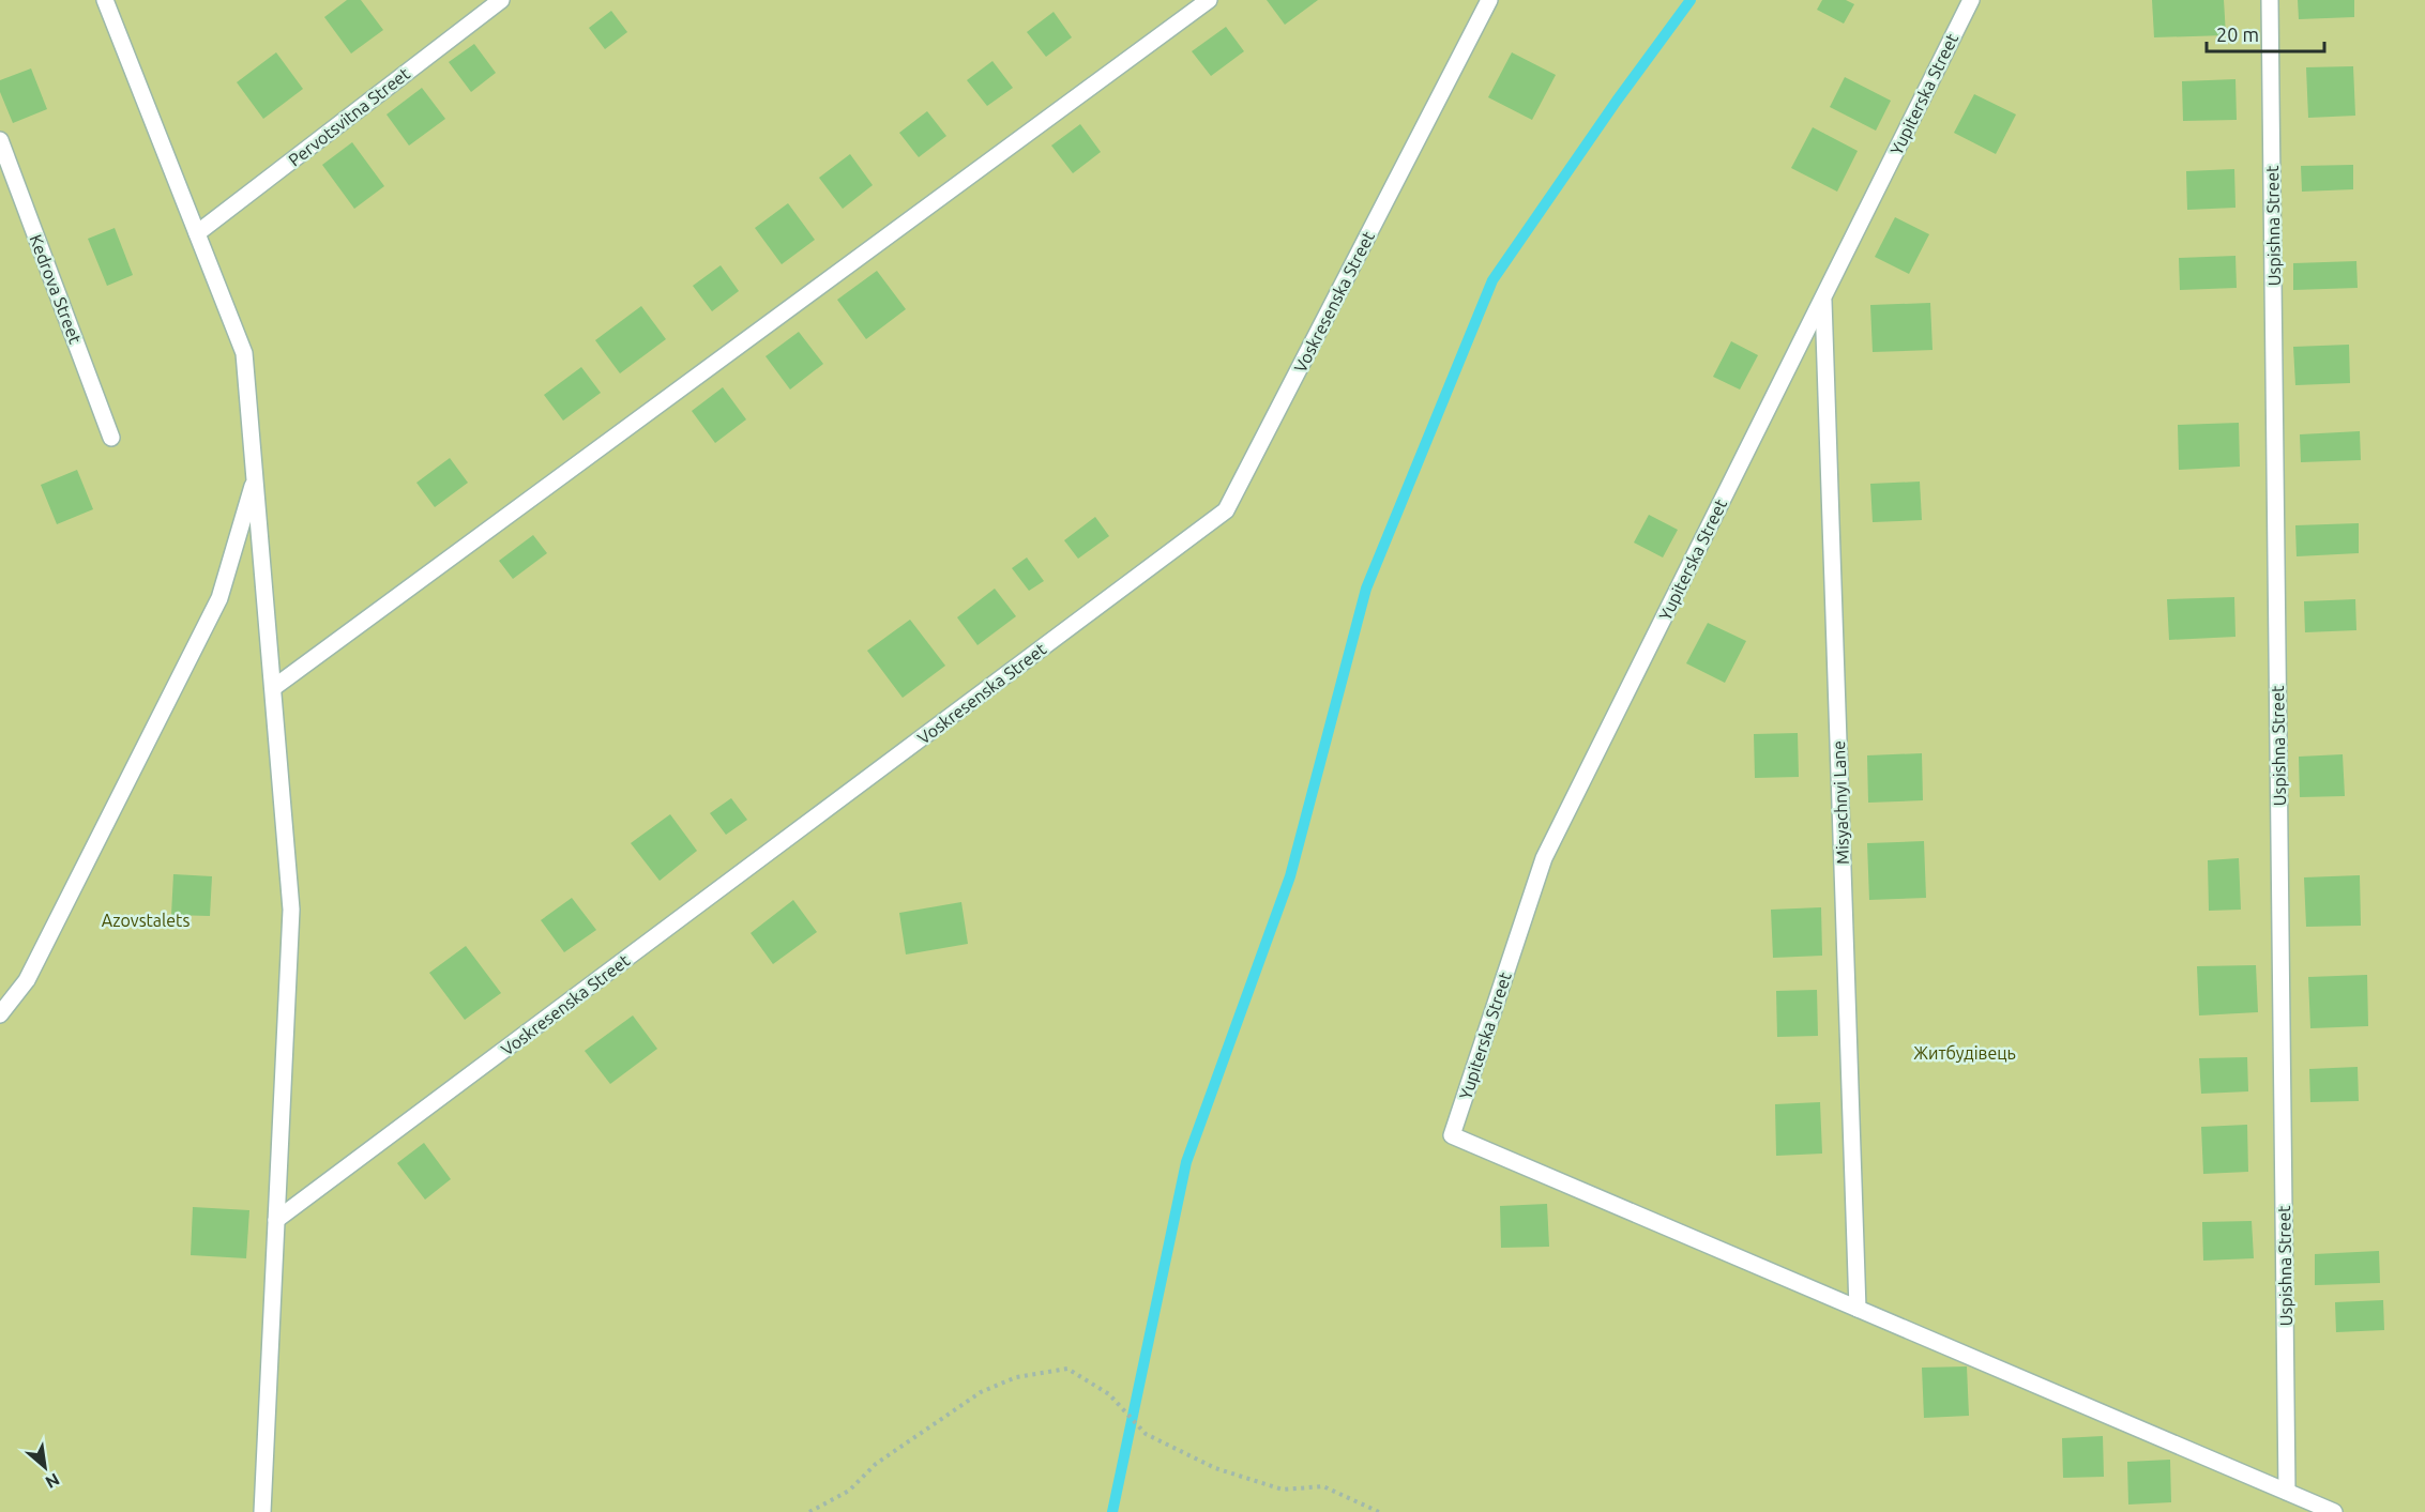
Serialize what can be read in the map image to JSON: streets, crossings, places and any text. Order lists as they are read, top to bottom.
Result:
{
  "streets": {
    "lane": [
      "Yupiterska Street",
      "Pervotsvitna Street",
      "Uspishna Street",
      "Kedrova Street",
      "Voskresenska Street",
      "Misyachnyi Lane"
    ]
  },
  "crossings": [
    ["Yupiterska Street", "Misyachnyi Lane"]
  ],
  "parks": ["Azovstalets", "Житбудівець"],
  "scale_bar": "20 m",
  "north": "bottom right"
}
